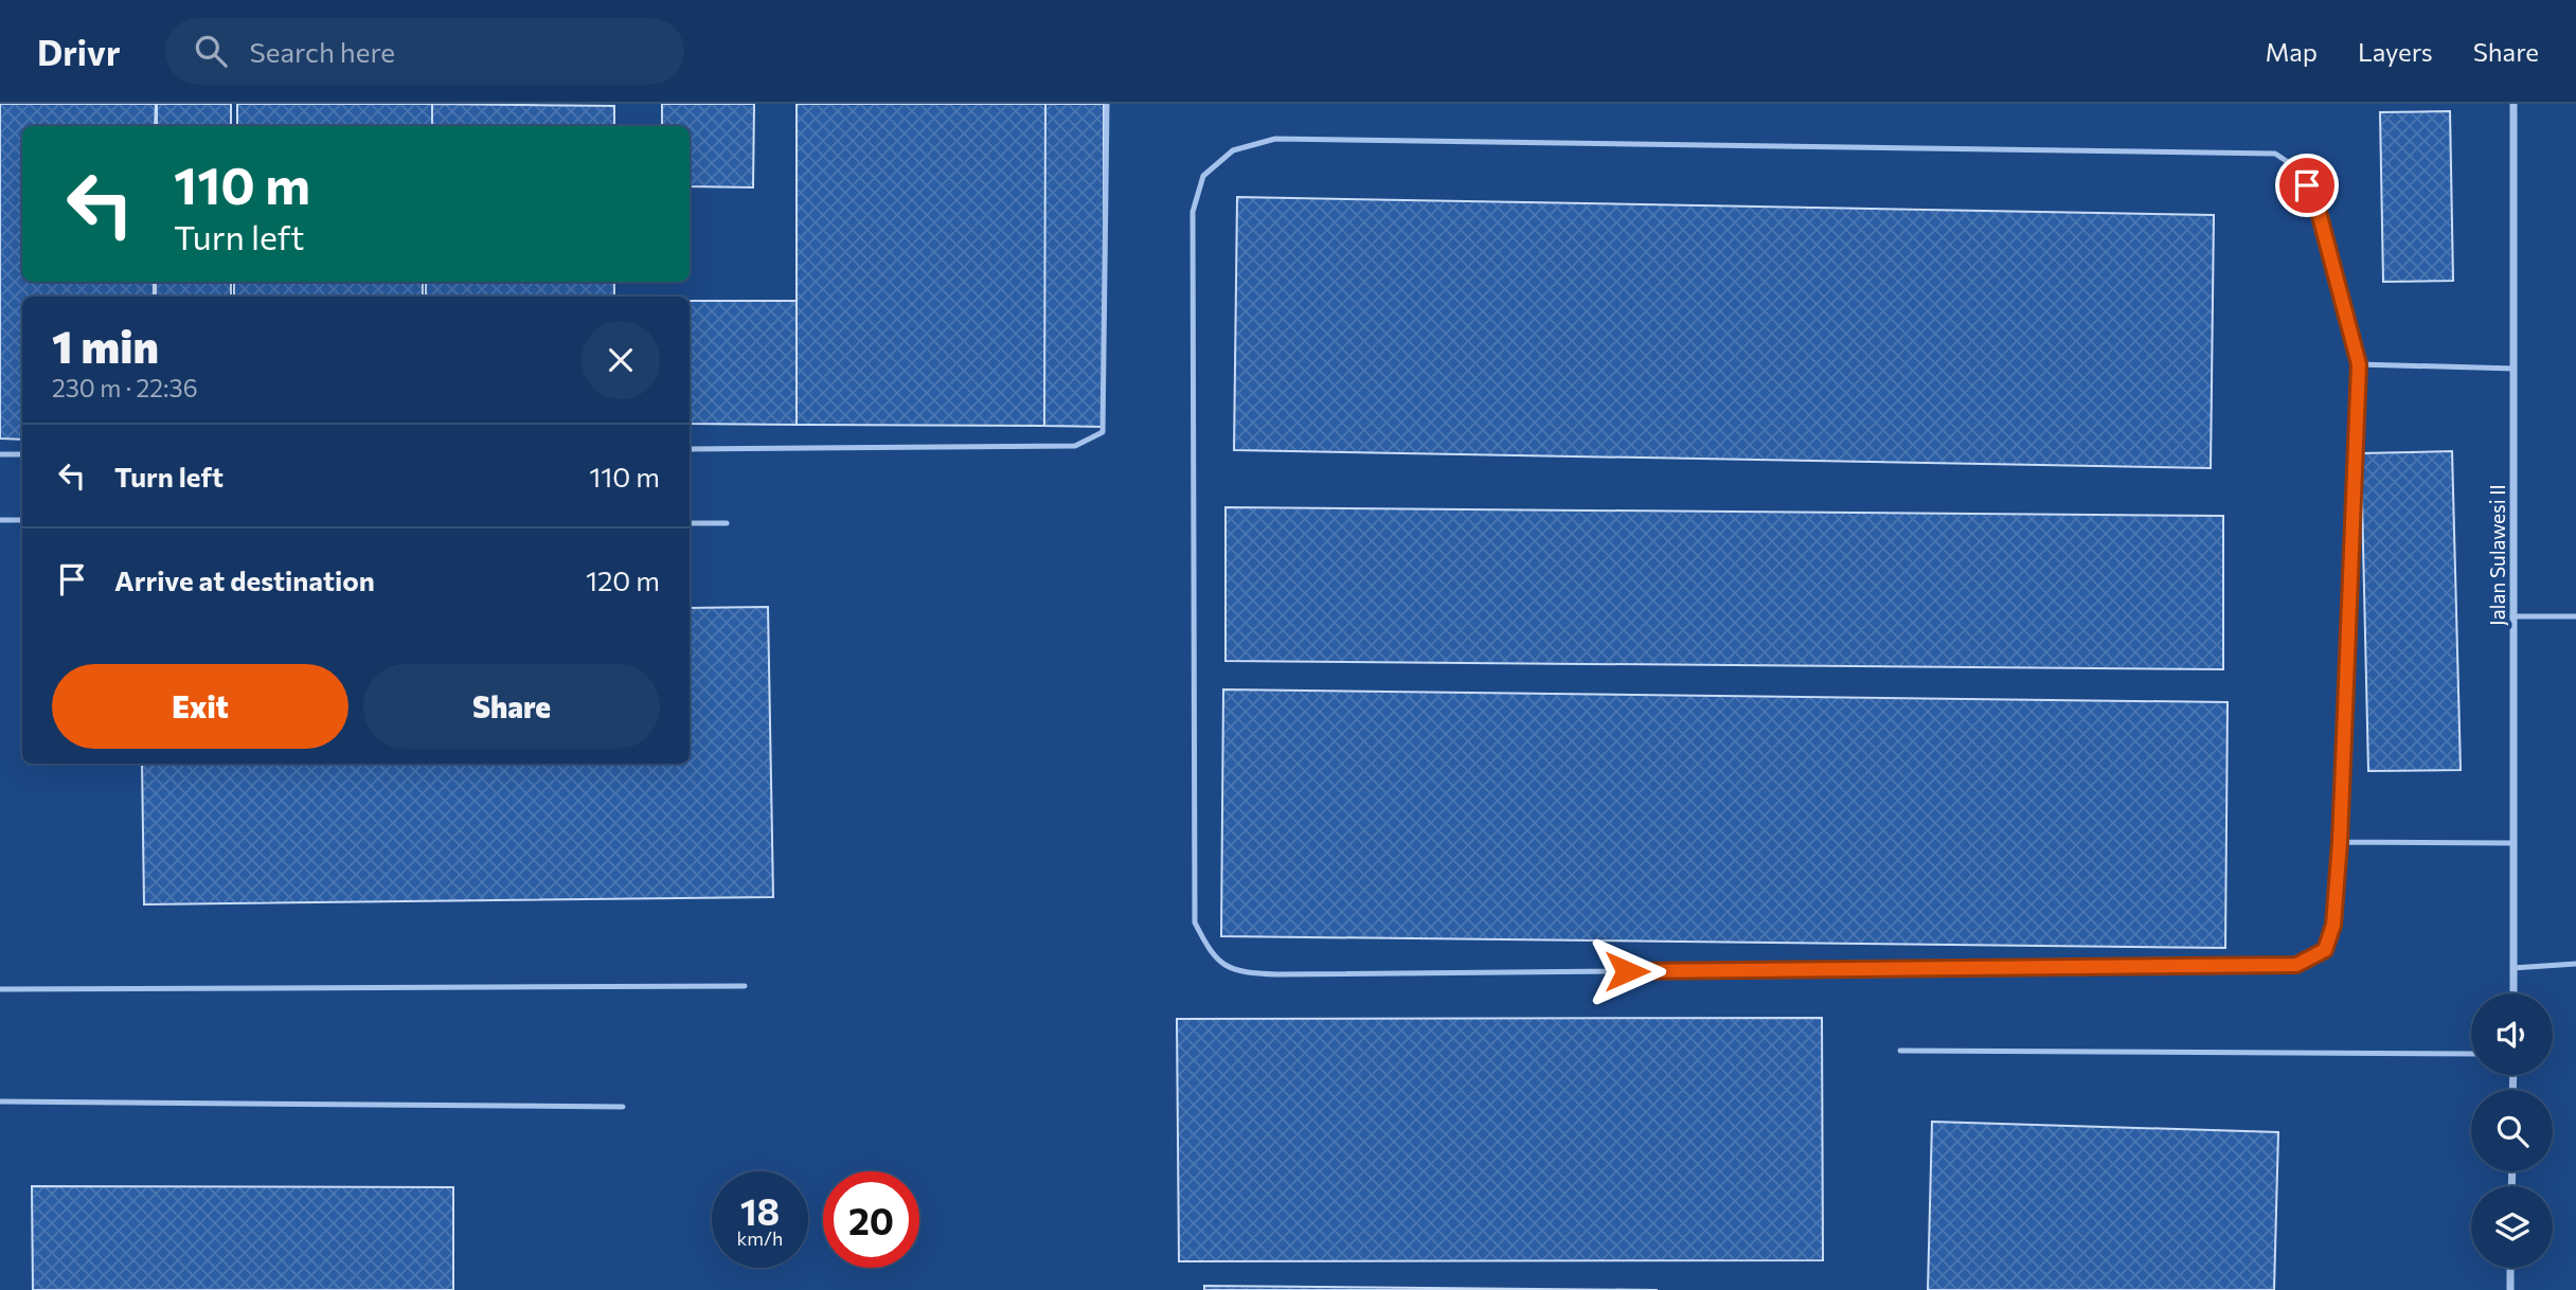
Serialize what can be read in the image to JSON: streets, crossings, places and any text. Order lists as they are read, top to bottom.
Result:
{
  "streets": {
    "street": ["Jalan Sulawesi II"]
  },
  "page": {
    "header": "Drivr",
    "search": "Search here",
    "nav": ["Map", "Layers", "Share"],
    "turn": ["110 m", "Turn left"],
    "heading": ["1 min", "230 m · 22:36"],
    "list": [
      {
        "name": "Turn left",
        "value": "110 m"
      },
      {
        "name": "Arrive at destination",
        "value": "120 m"
      }
    ],
    "buttons": ["Exit", "Share"],
    "speed": "18 km/h",
    "limit": "20"
  }
}
